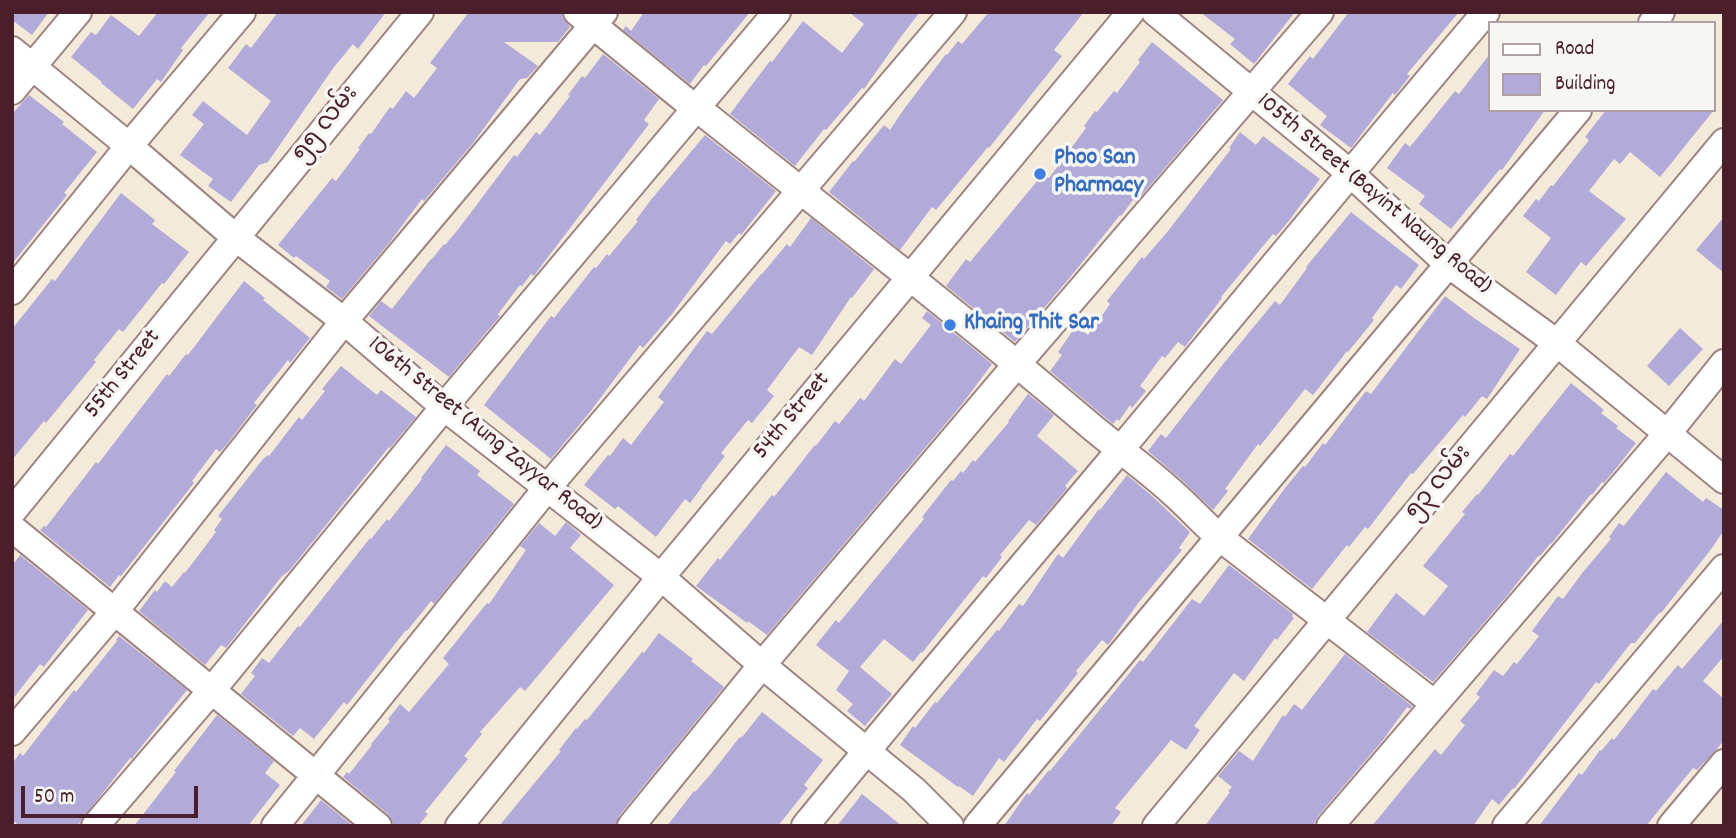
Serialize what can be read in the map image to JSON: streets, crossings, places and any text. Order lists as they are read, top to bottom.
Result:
{
  "streets": {
    "street": [
      "၅၅ လမ်း",
      "105th Street (Bayint Naung Road)",
      "55th Street",
      "54th Street",
      "106th Street (Aung Zayyar Road)",
      "၅၃ လမ်း"
    ]
  },
  "crossings": [
    ["၅၅ လမ်း", "55th Street"],
    ["၅၅ လမ်း", "106th Street (Aung Zayyar Road)"],
    ["105th Street (Bayint Naung Road)", "၅၃ လမ်း"],
    ["55th Street", "106th Street (Aung Zayyar Road)"],
    ["54th Street", "106th Street (Aung Zayyar Road)"]
  ],
  "places": ["Phoo San Pharmacy", "Khaing Thit Sar"],
  "legend": ["Road", "Building"],
  "scale_bar": "50 m"
}
